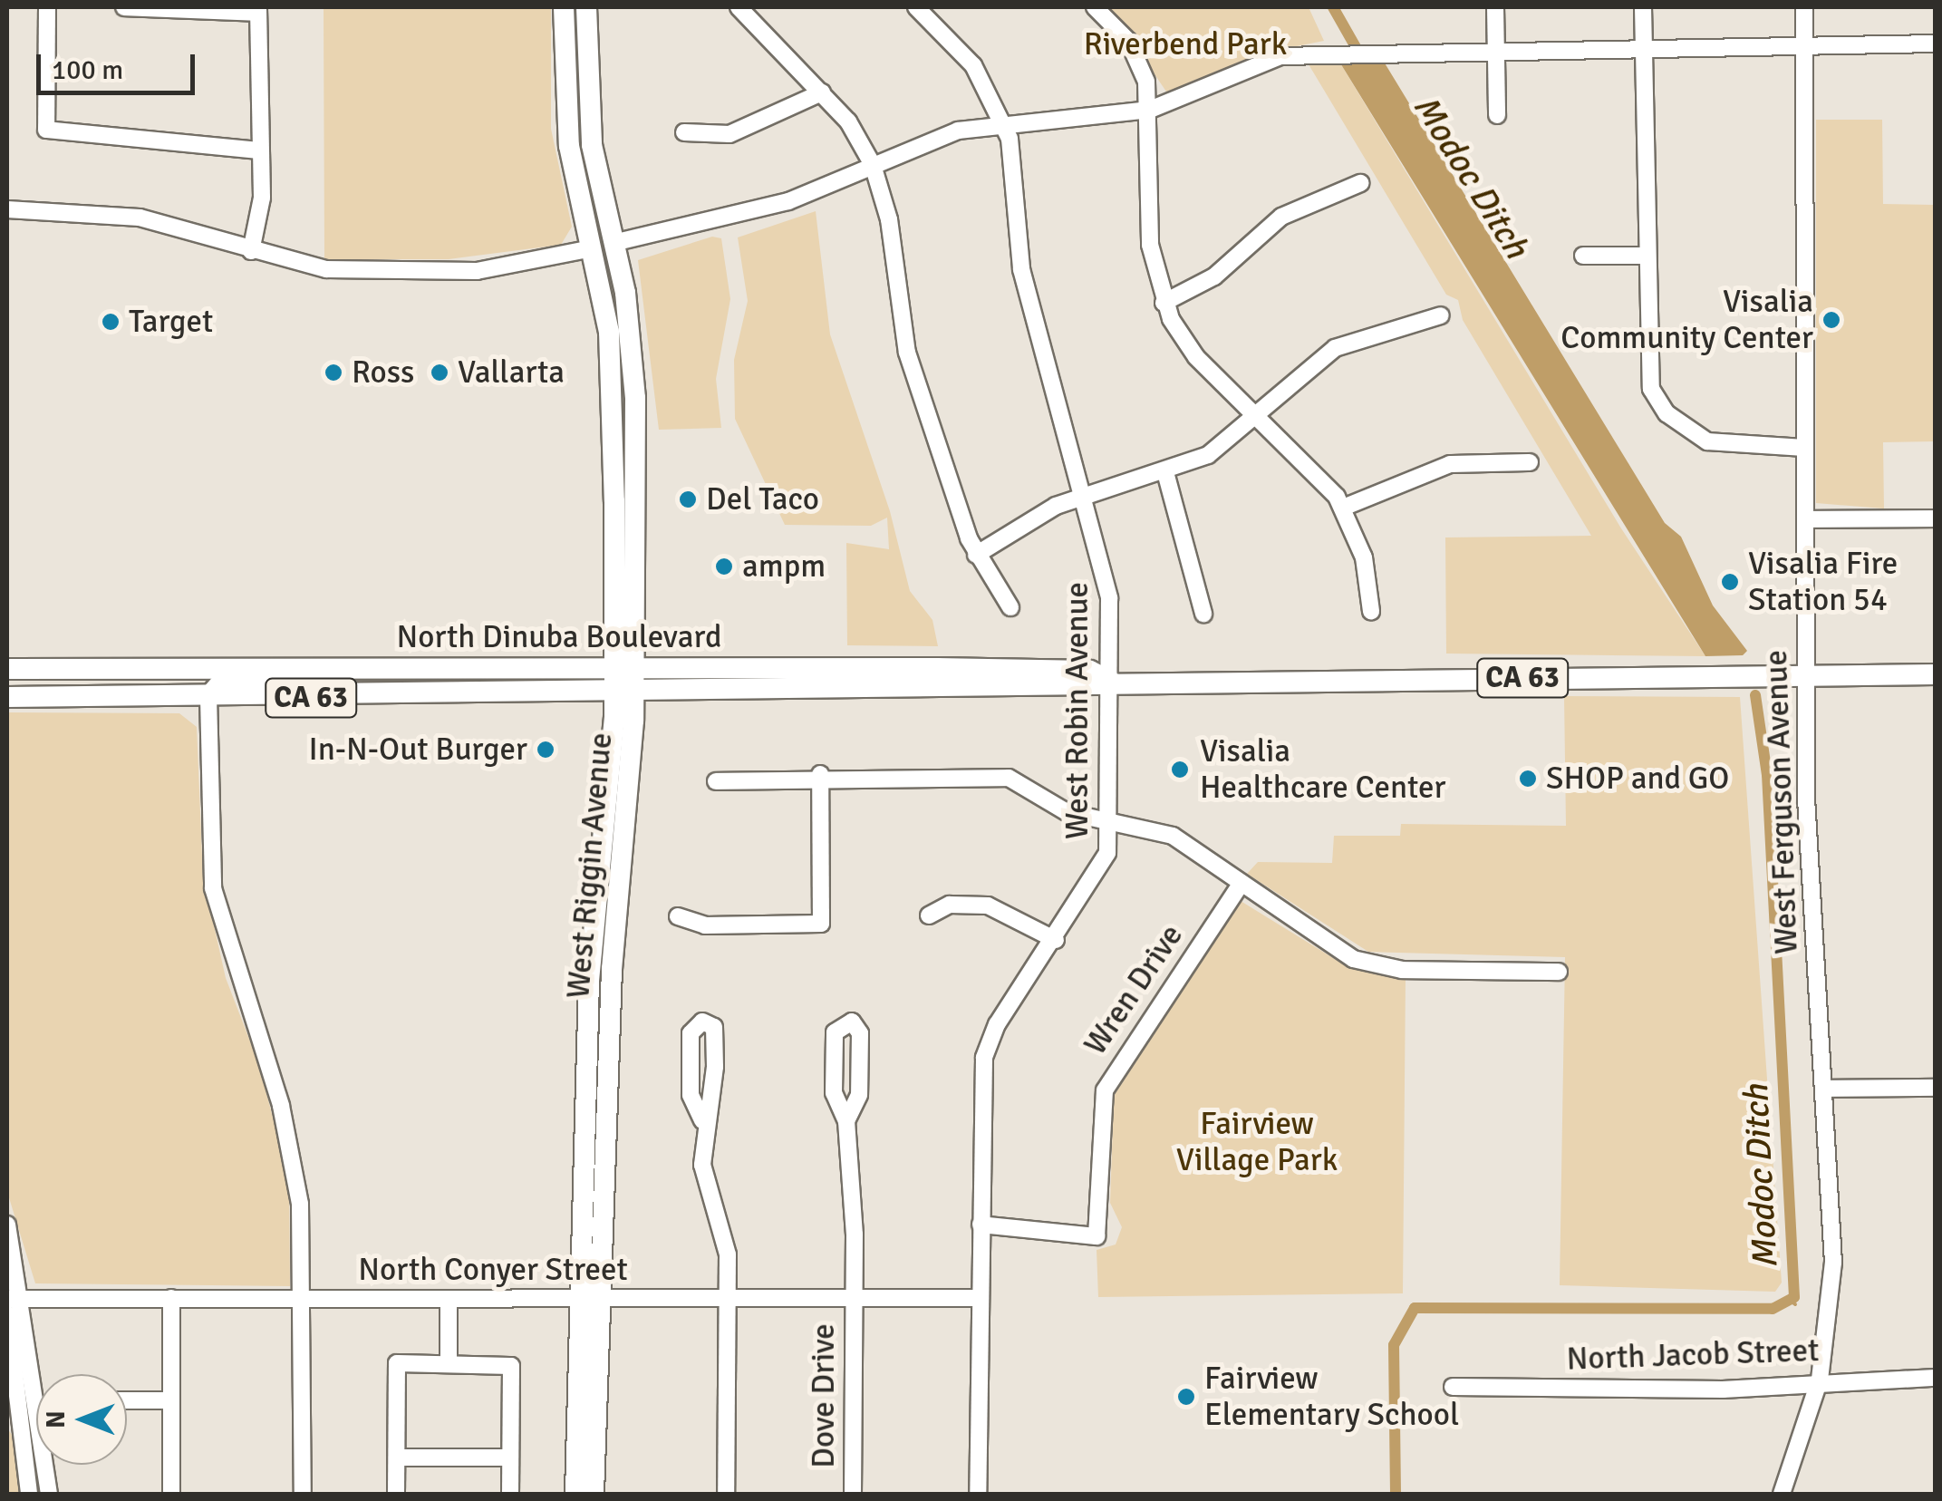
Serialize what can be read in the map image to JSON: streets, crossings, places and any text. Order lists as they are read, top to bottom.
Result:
{
  "streets": {
    "main road": ["North Dinuba Boulevard", "CA 63", "West Riggin Avenue"],
    "street": [
      "West Robin Avenue",
      "West Ferguson Avenue",
      "Wren Drive",
      "North Conyer Street",
      "North Jacob Street",
      "Dove Drive"
    ]
  },
  "crossings": [
    ["North Dinuba Boulevard", "West Robin Avenue"],
    ["North Dinuba Boulevard", "West Ferguson Avenue"],
    ["North Dinuba Boulevard", "West Riggin Avenue"],
    ["West Robin Avenue", "Wren Drive"],
    ["West Robin Avenue", "North Conyer Street"],
    ["West Ferguson Avenue", "North Jacob Street"],
    ["West Riggin Avenue", "North Conyer Street"],
    ["North Conyer Street", "Dove Drive"]
  ],
  "water": ["Modoc Ditch"],
  "parks": ["Riverbend Park", "Fairview Village Park"],
  "places": [
    "Visalia Community Center",
    "Target",
    "Ross",
    "Vallarta",
    "Del Taco",
    "ampm",
    "Visalia Fire Station 54",
    "In-N-Out Burger",
    "Visalia Healthcare Center",
    "SHOP and GO",
    "Fairview Elementary School"
  ],
  "scale_bar": "100 m",
  "north": "left"
}
